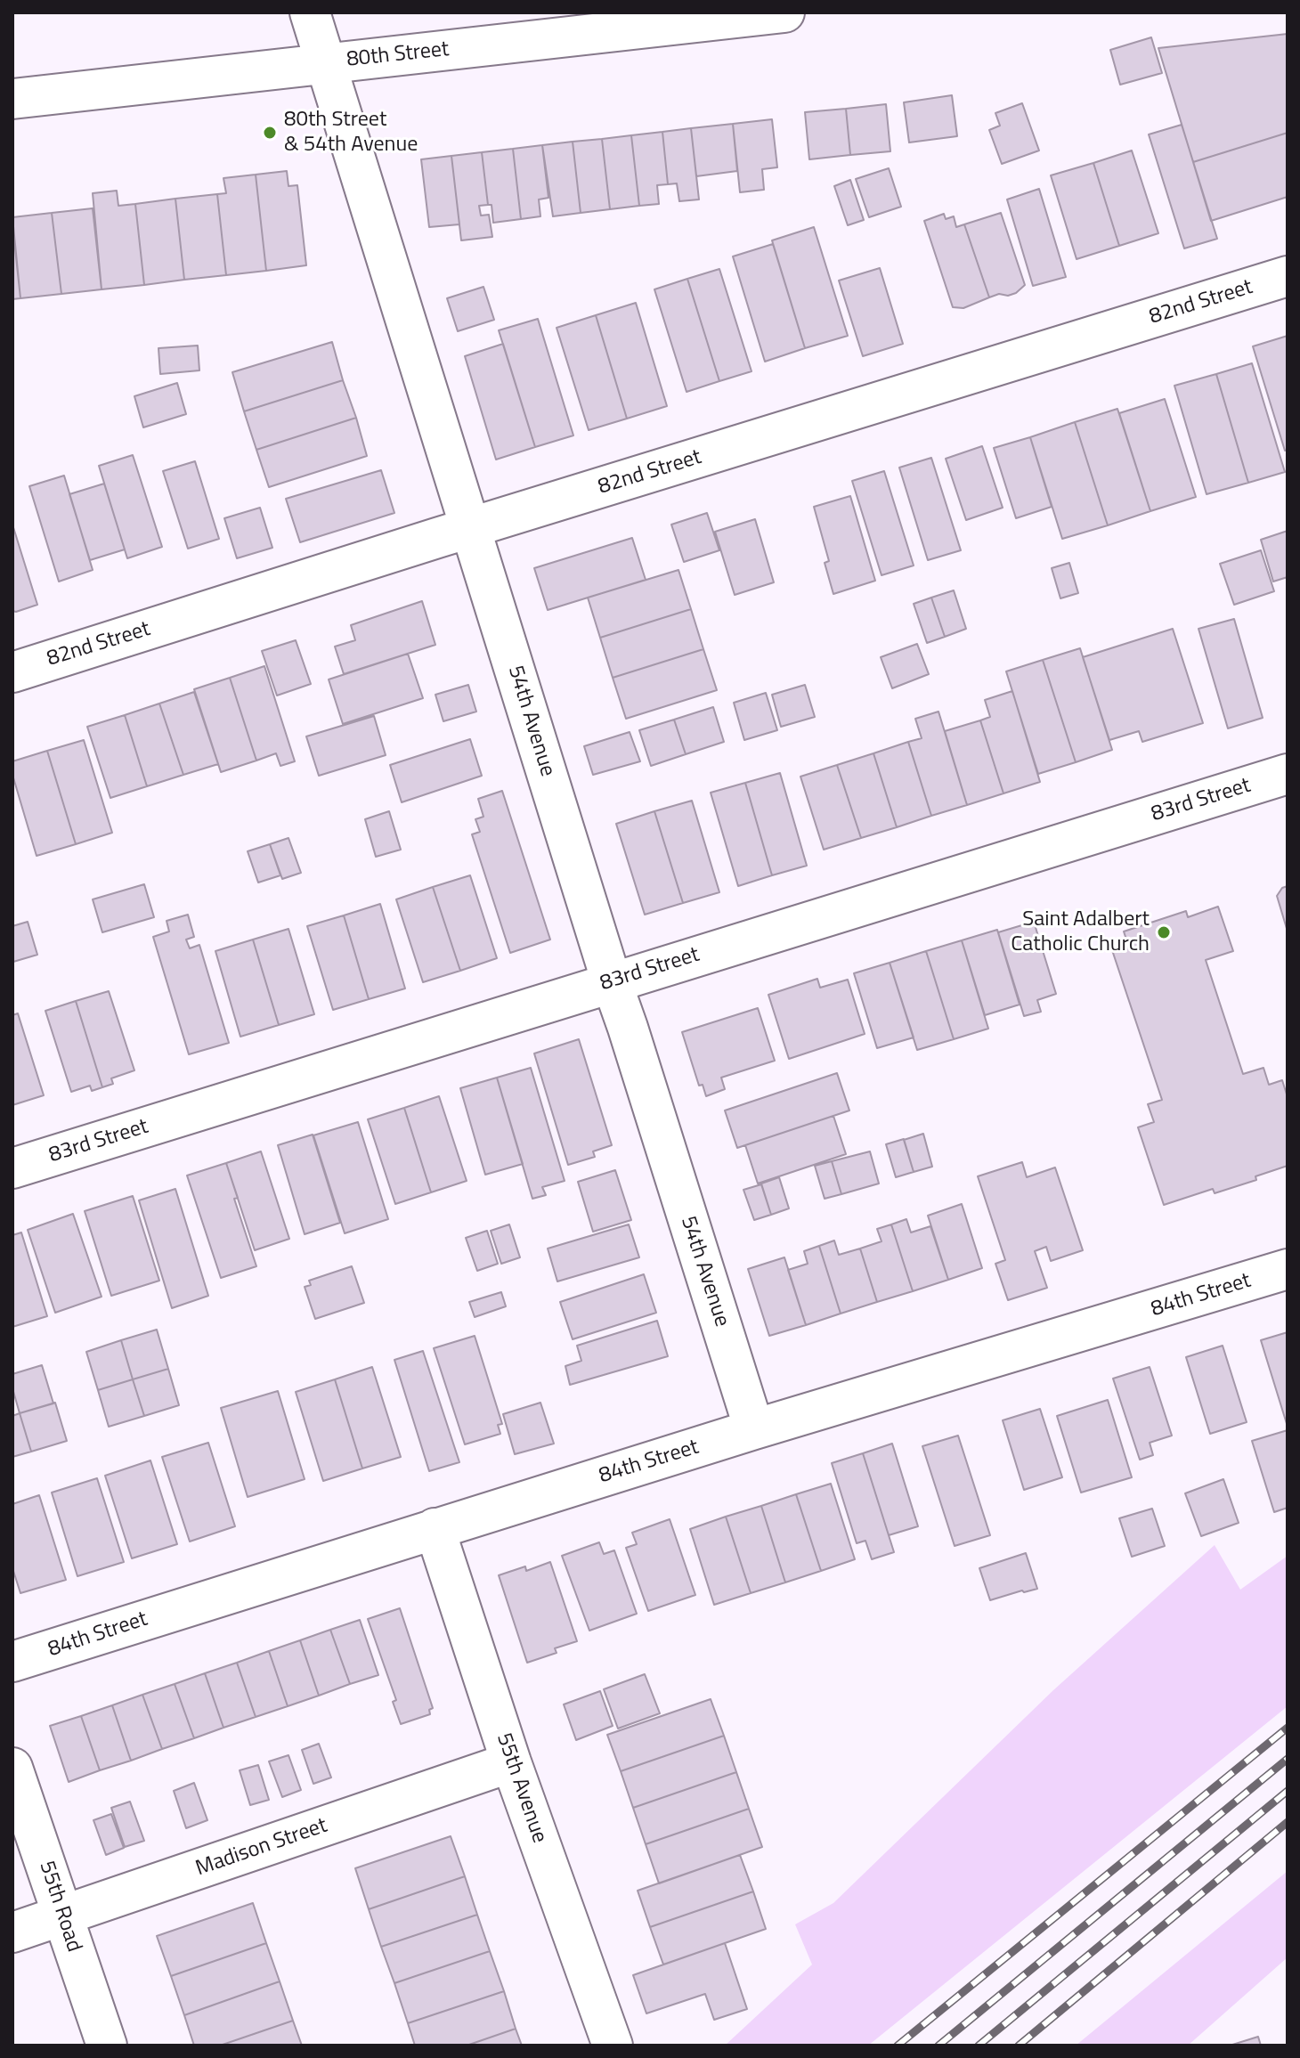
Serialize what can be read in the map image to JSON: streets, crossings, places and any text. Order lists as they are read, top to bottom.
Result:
{
  "streets": {
    "street": [
      "80th Street",
      "82nd Street",
      "54th Avenue",
      "83rd Street",
      "84th Street",
      "55th Avenue",
      "Madison Street",
      "55th Road"
    ]
  },
  "crossings": [
    ["80th Street", "54th Avenue"],
    ["82nd Street", "54th Avenue"],
    ["54th Avenue", "83rd Street"],
    ["54th Avenue", "84th Street"],
    ["84th Street", "55th Avenue"],
    ["55th Avenue", "Madison Street"],
    ["Madison Street", "55th Road"]
  ],
  "places": ["80th Street & 54th Avenue", "Saint Adalbert Catholic Church"]
}
